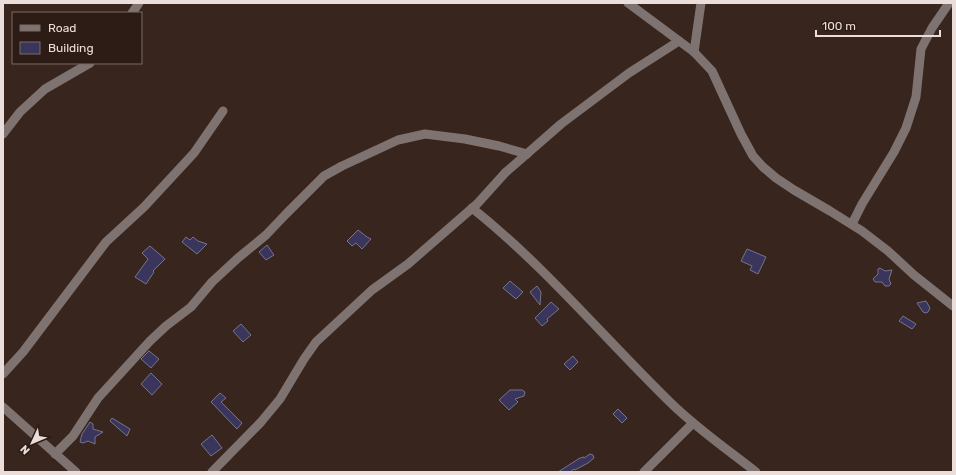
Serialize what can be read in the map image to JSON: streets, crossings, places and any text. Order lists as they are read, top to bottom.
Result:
{
  "legend": ["Road", "Building"],
  "scale_bar": "100 m",
  "north": "bottom left"
}
